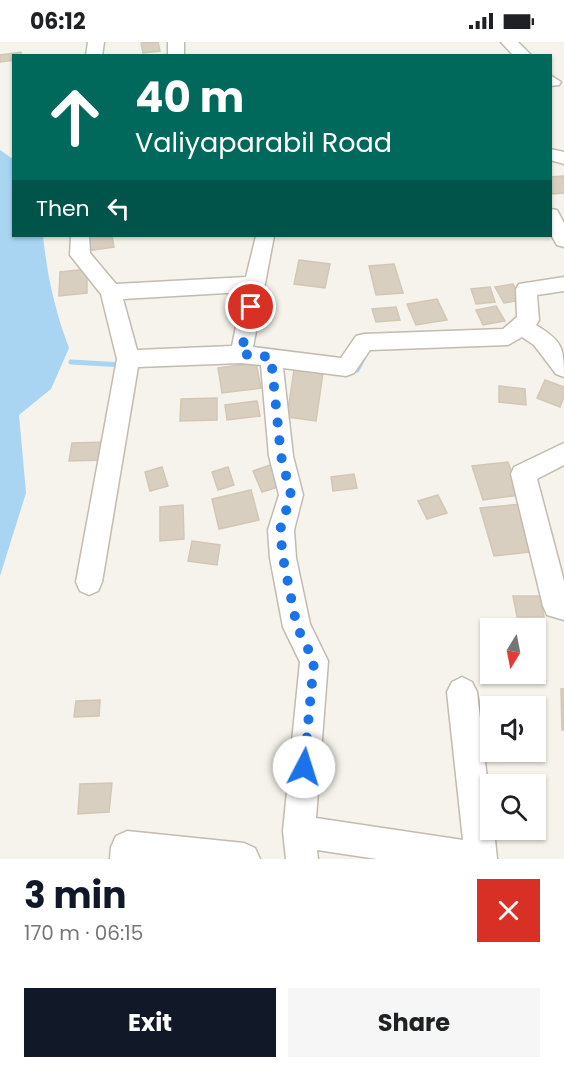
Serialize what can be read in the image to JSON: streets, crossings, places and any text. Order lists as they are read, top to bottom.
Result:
{
  "north": "bottom",
  "page": {
    "status": "06:12",
    "turn": ["40 m", "Valiyaparabil Road"],
    "then": "Then",
    "heading": ["3 min", "170 m · 06:15"],
    "buttons": ["Exit", "Share"]
  }
}
